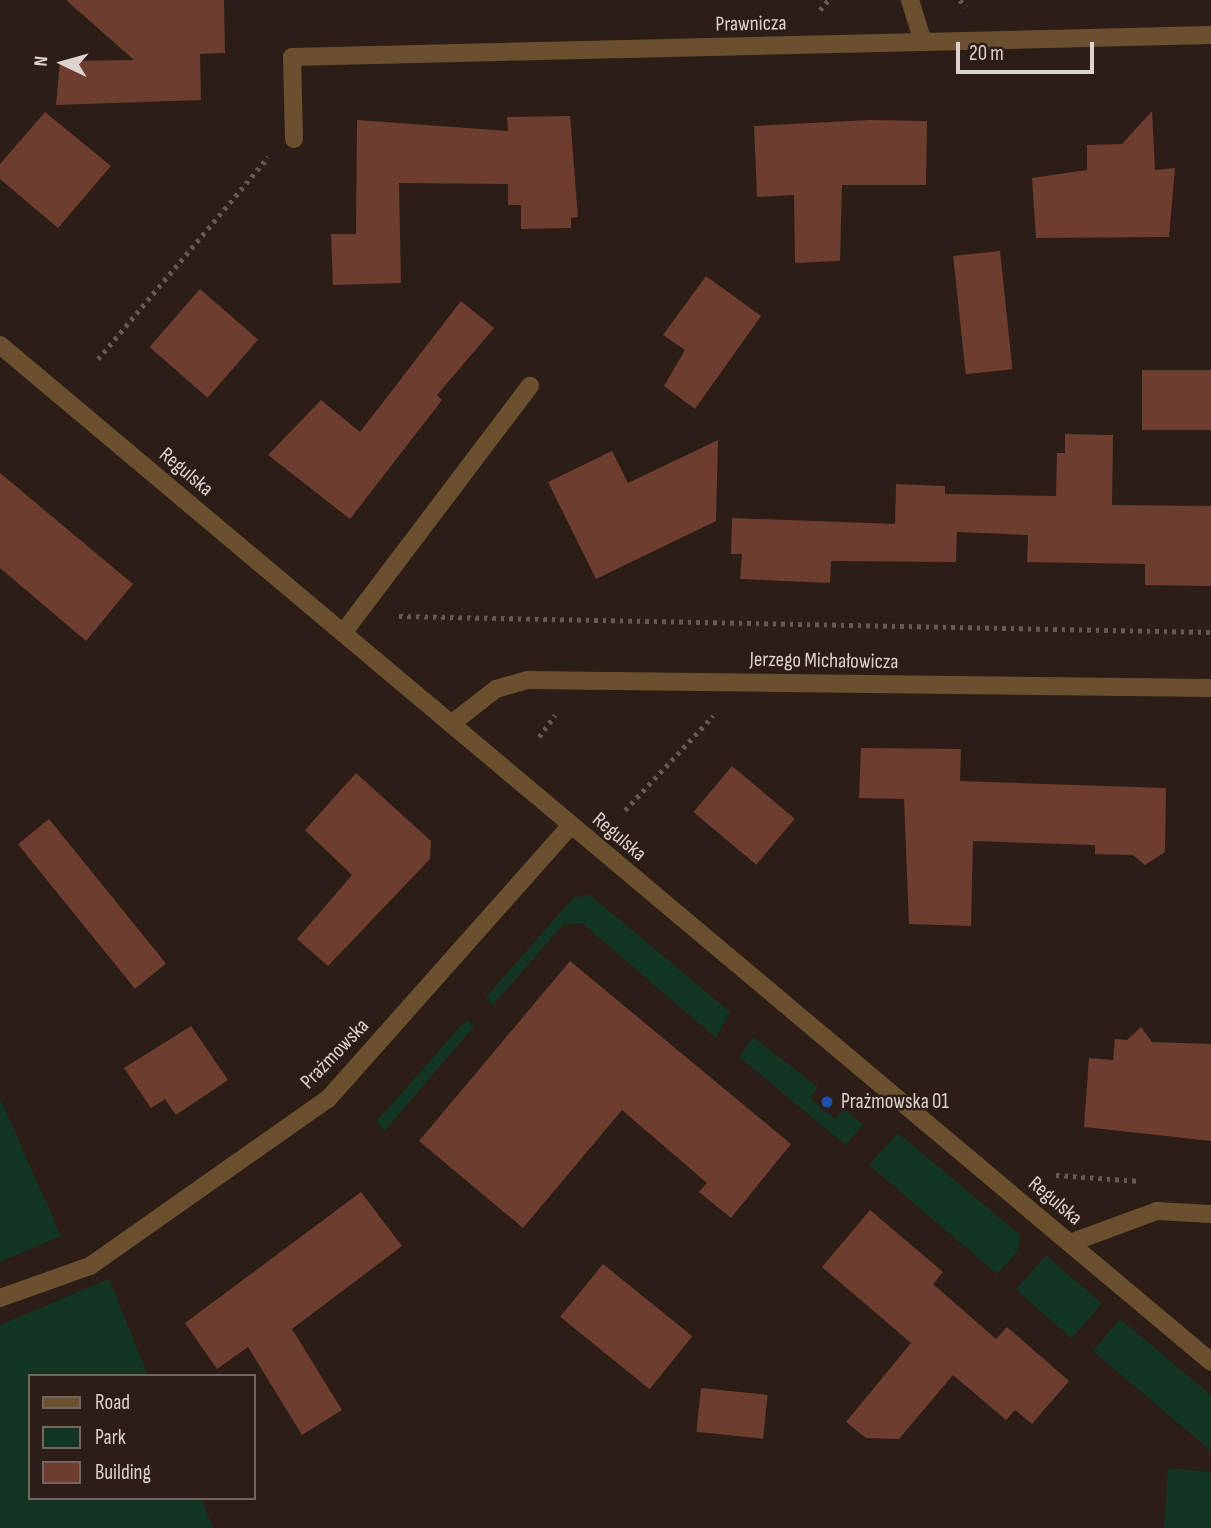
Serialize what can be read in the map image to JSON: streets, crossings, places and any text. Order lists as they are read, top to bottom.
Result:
{
  "streets": {
    "street": [
      "Prawnicza",
      "Regulska",
      "Jerzego Michałowicza",
      "Prażmowska"
    ]
  },
  "crossings": [
    ["Regulska", "Jerzego Michałowicza"],
    ["Regulska", "Prażmowska"]
  ],
  "places": ["Prażmowska 01"],
  "legend": ["Road", "Park", "Building"],
  "scale_bar": "20 m",
  "north": "left"
}
